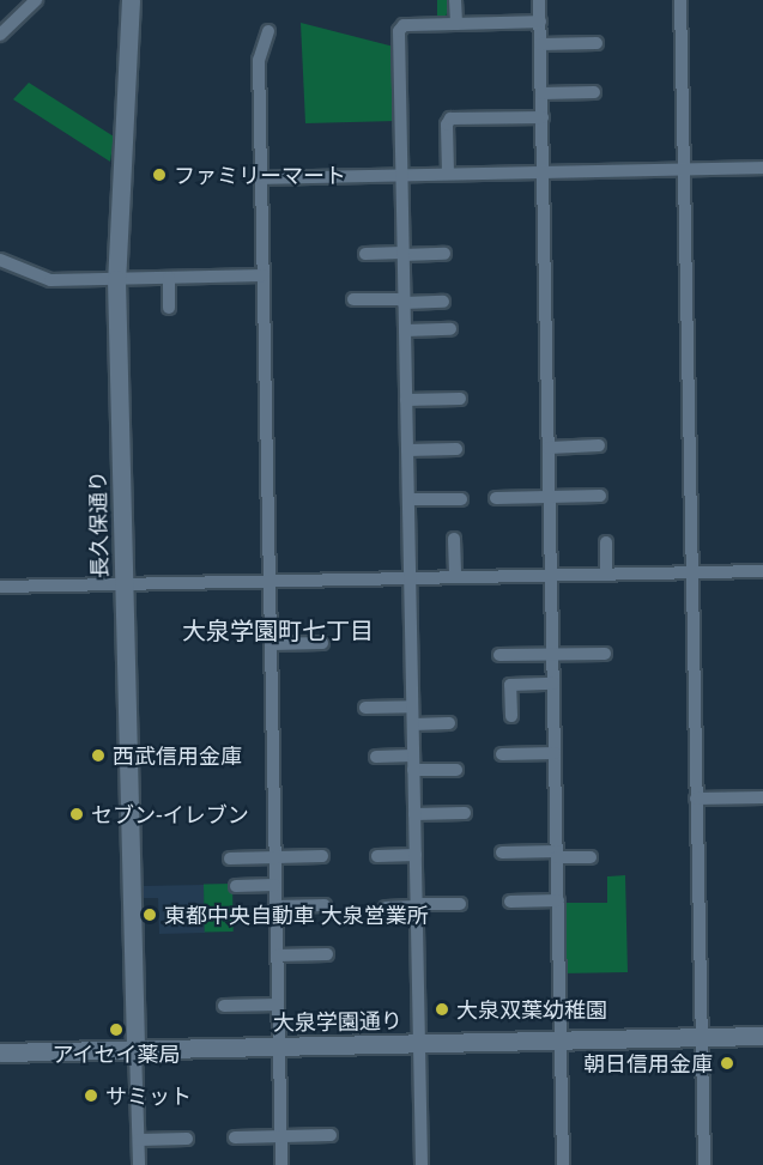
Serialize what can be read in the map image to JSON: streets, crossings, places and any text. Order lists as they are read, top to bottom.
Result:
{
  "streets": {
    "street": ["長久保通り", "大泉学園通り"]
  },
  "crossings": [
    ["長久保通り", "大泉学園通り"]
  ],
  "districts": ["大泉学園町七丁目"],
  "places": [
    "ファミリーマート",
    "西武信用金庫",
    "セブン-イレブン",
    "東都中央自動車 大泉営業所",
    "大泉双葉幼稚園",
    "アイセイ薬局",
    "朝日信用金庫",
    "サミット"
  ]
}
